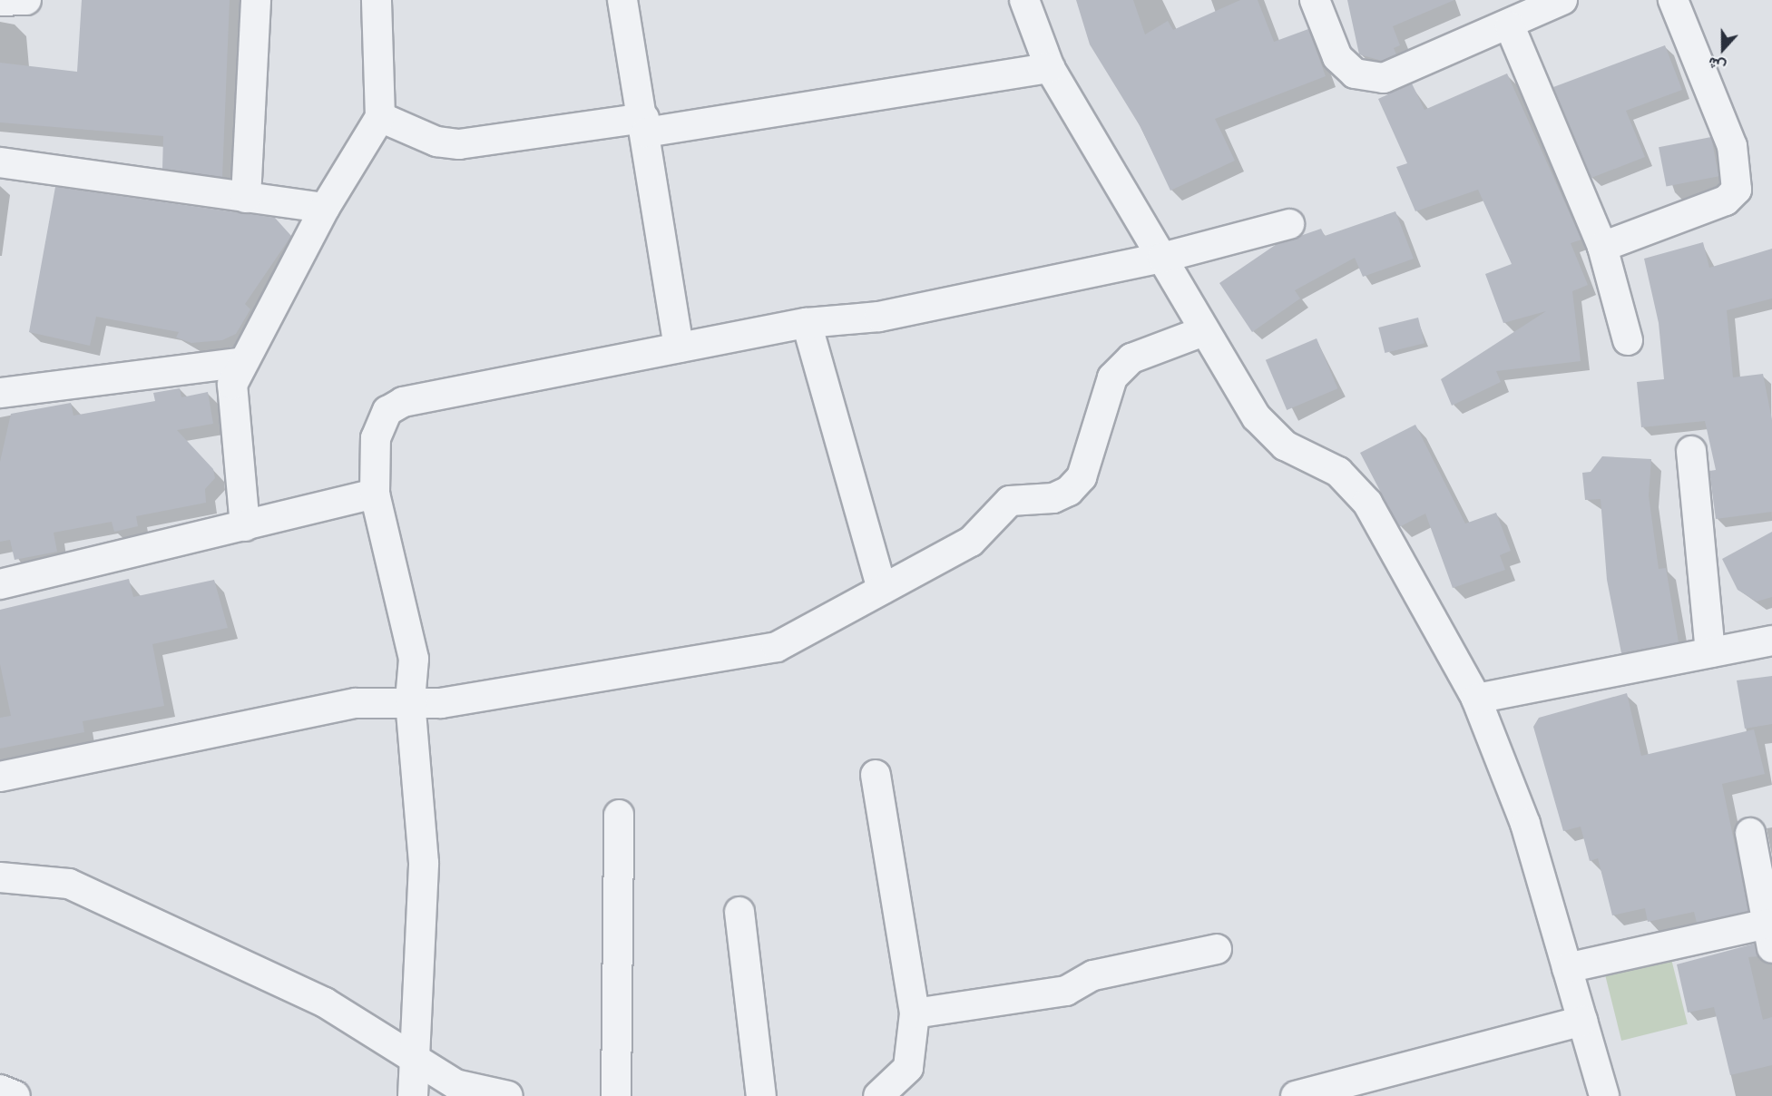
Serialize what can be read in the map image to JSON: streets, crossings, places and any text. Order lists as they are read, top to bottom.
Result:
{
  "north": "bottom"
}
